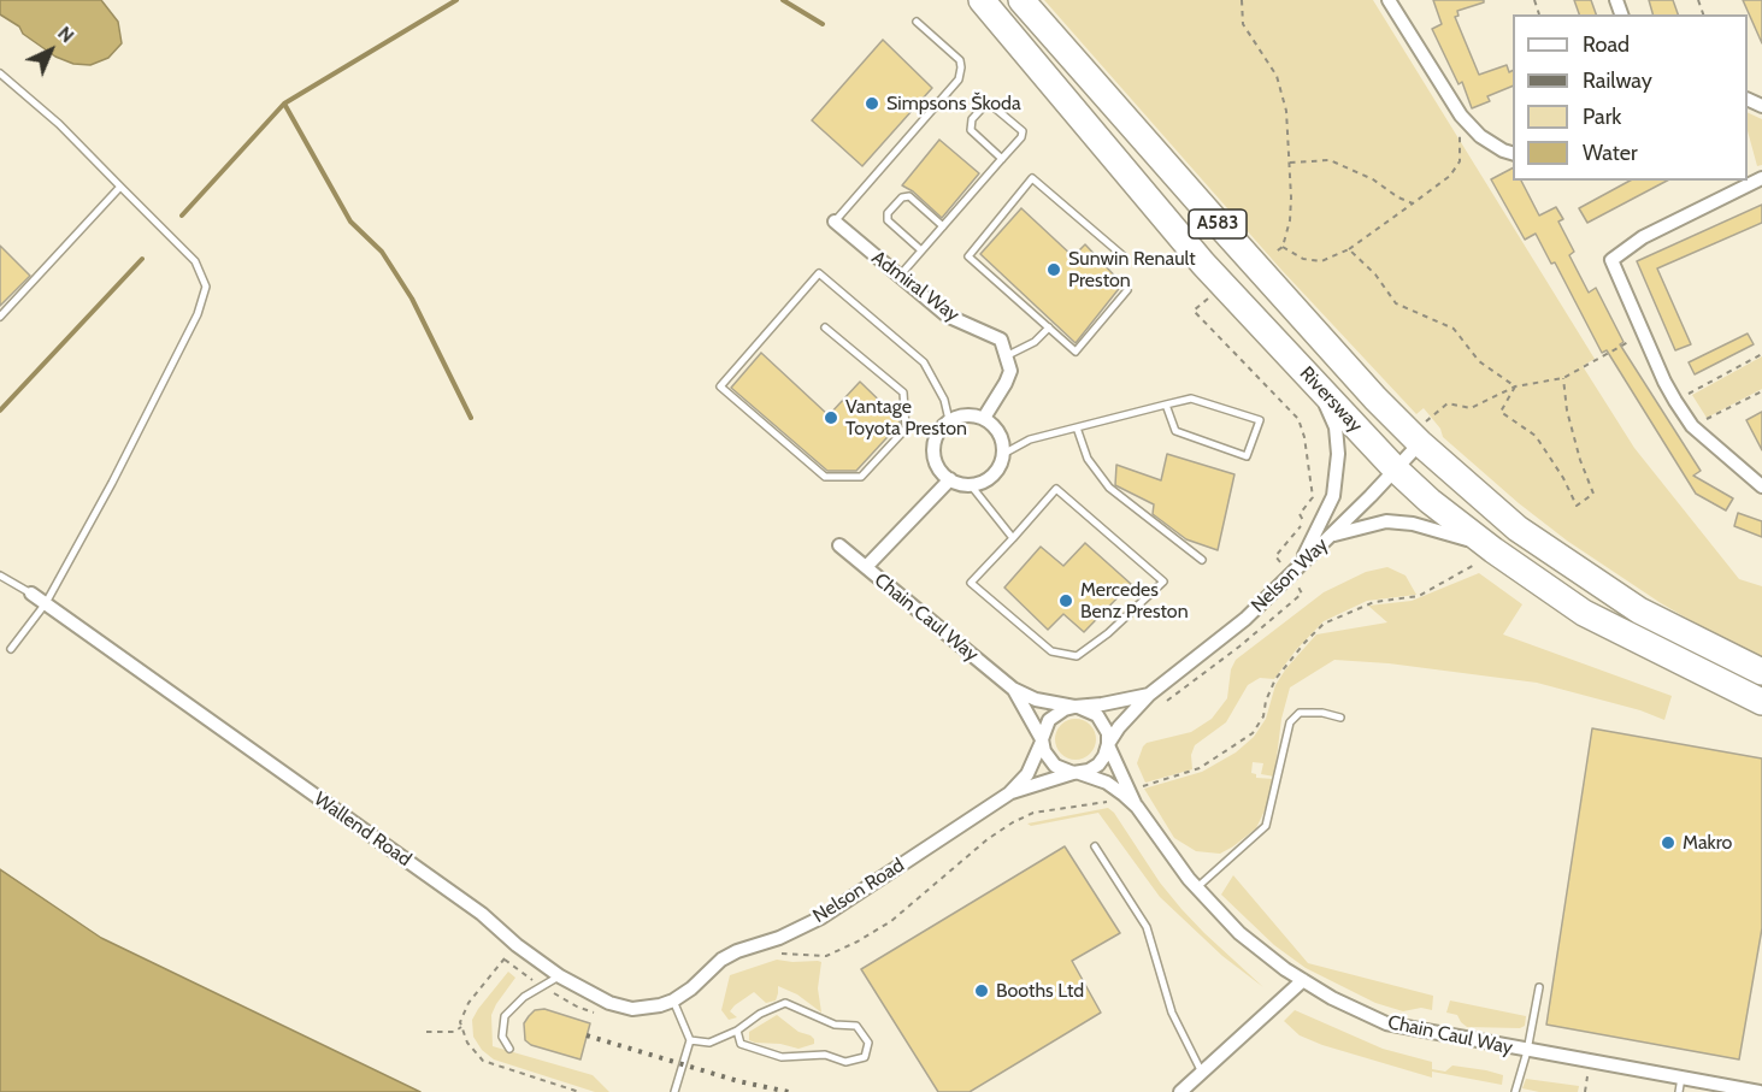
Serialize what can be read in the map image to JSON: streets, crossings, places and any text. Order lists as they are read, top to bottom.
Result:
{
  "streets": {
    "highway": ["A583", "Riversway"],
    "street": [
      "Admiral Way",
      "Nelson Way",
      "Chain Caul Way",
      "Wallend Road",
      "Nelson Road"
    ]
  },
  "crossings": [
    ["Riversway", "Nelson Way"],
    ["Nelson Way", "Chain Caul Way"],
    ["Nelson Way", "Nelson Road"],
    ["Chain Caul Way", "Nelson Road"],
    ["Wallend Road", "Nelson Road"]
  ],
  "places": [
    "Simpsons Škoda",
    "Sunwin Renault Preston",
    "Vantage Toyota Preston",
    "Mercedes Benz Preston",
    "Makro",
    "Booths Ltd"
  ],
  "legend": [
    "Road",
    "Railway",
    "Park",
    "Water"
  ],
  "north": "top right"
}
